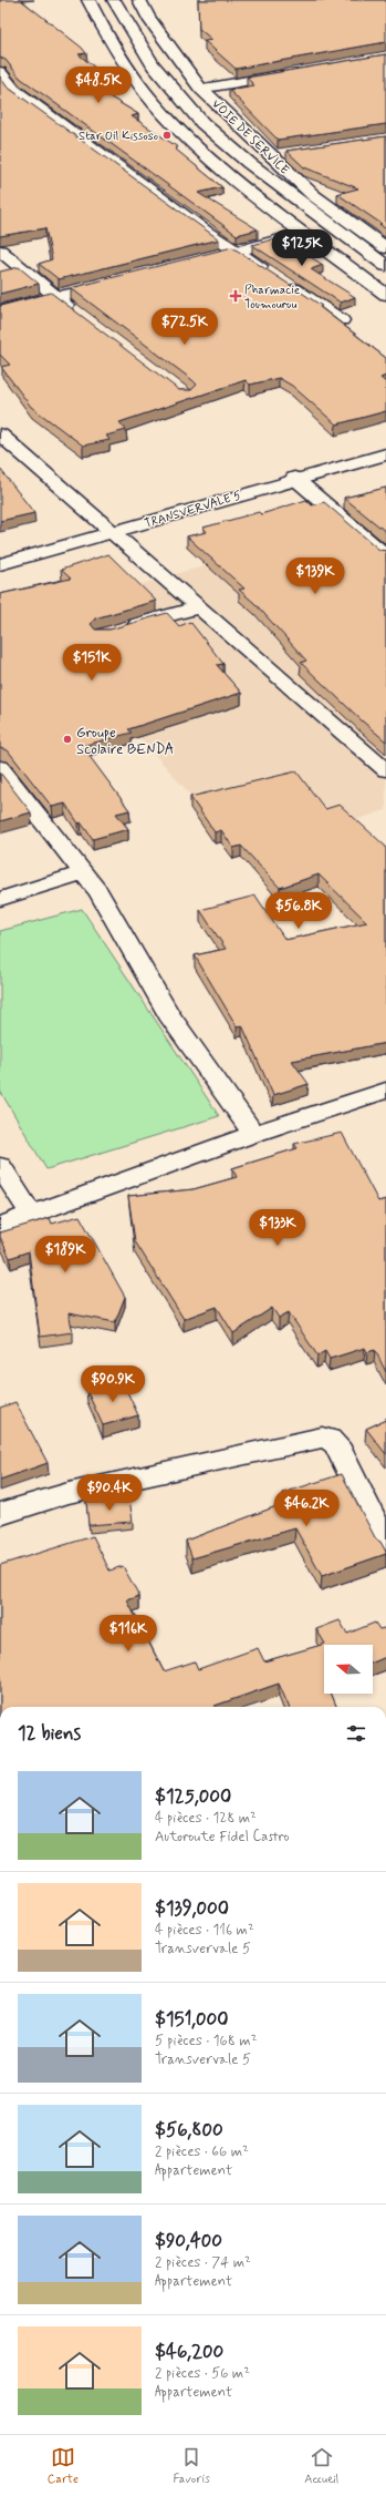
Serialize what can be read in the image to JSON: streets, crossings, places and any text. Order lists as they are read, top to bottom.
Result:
{
  "streets": {
    "main road": ["VOIE DE SERVICE", "TRANSVERVALE 5"]
  },
  "places": {
    "other": ["Star Oil Kissoso", "Groupe Scolaire BENDA"],
    "health": ["Pharmacie Toumourou"]
  },
  "north": "left",
  "page": {
    "price": [
      "$48.5K",
      "$125K",
      "$72.5K",
      "$139K",
      "$151K",
      "$56.8K",
      "$133K",
      "$189K",
      "$90.9K",
      "$90.4K",
      "$46.2K",
      "$116K"
    ],
    "heading": "12 biens",
    "list": [
      {
        "name": "$125,000",
        "note": "4 pièces · 128 m² · Autoroute Fidel Castro"
      },
      {
        "name": "$139,000",
        "note": "4 pièces · 116 m² · Transvervale 5"
      },
      {
        "name": "$151,000",
        "note": "5 pièces · 168 m² · Transvervale 5"
      },
      {
        "name": "$56,800",
        "note": "2 pièces · 66 m² · Appartement"
      },
      {
        "name": "$90,400",
        "note": "2 pièces · 74 m² · Appartement"
      },
      {
        "name": "$46,200",
        "note": "2 pièces · 56 m² · Appartement"
      }
    ],
    "tabs": ["Carte", "Favoris", "Accueil"]
  }
}
